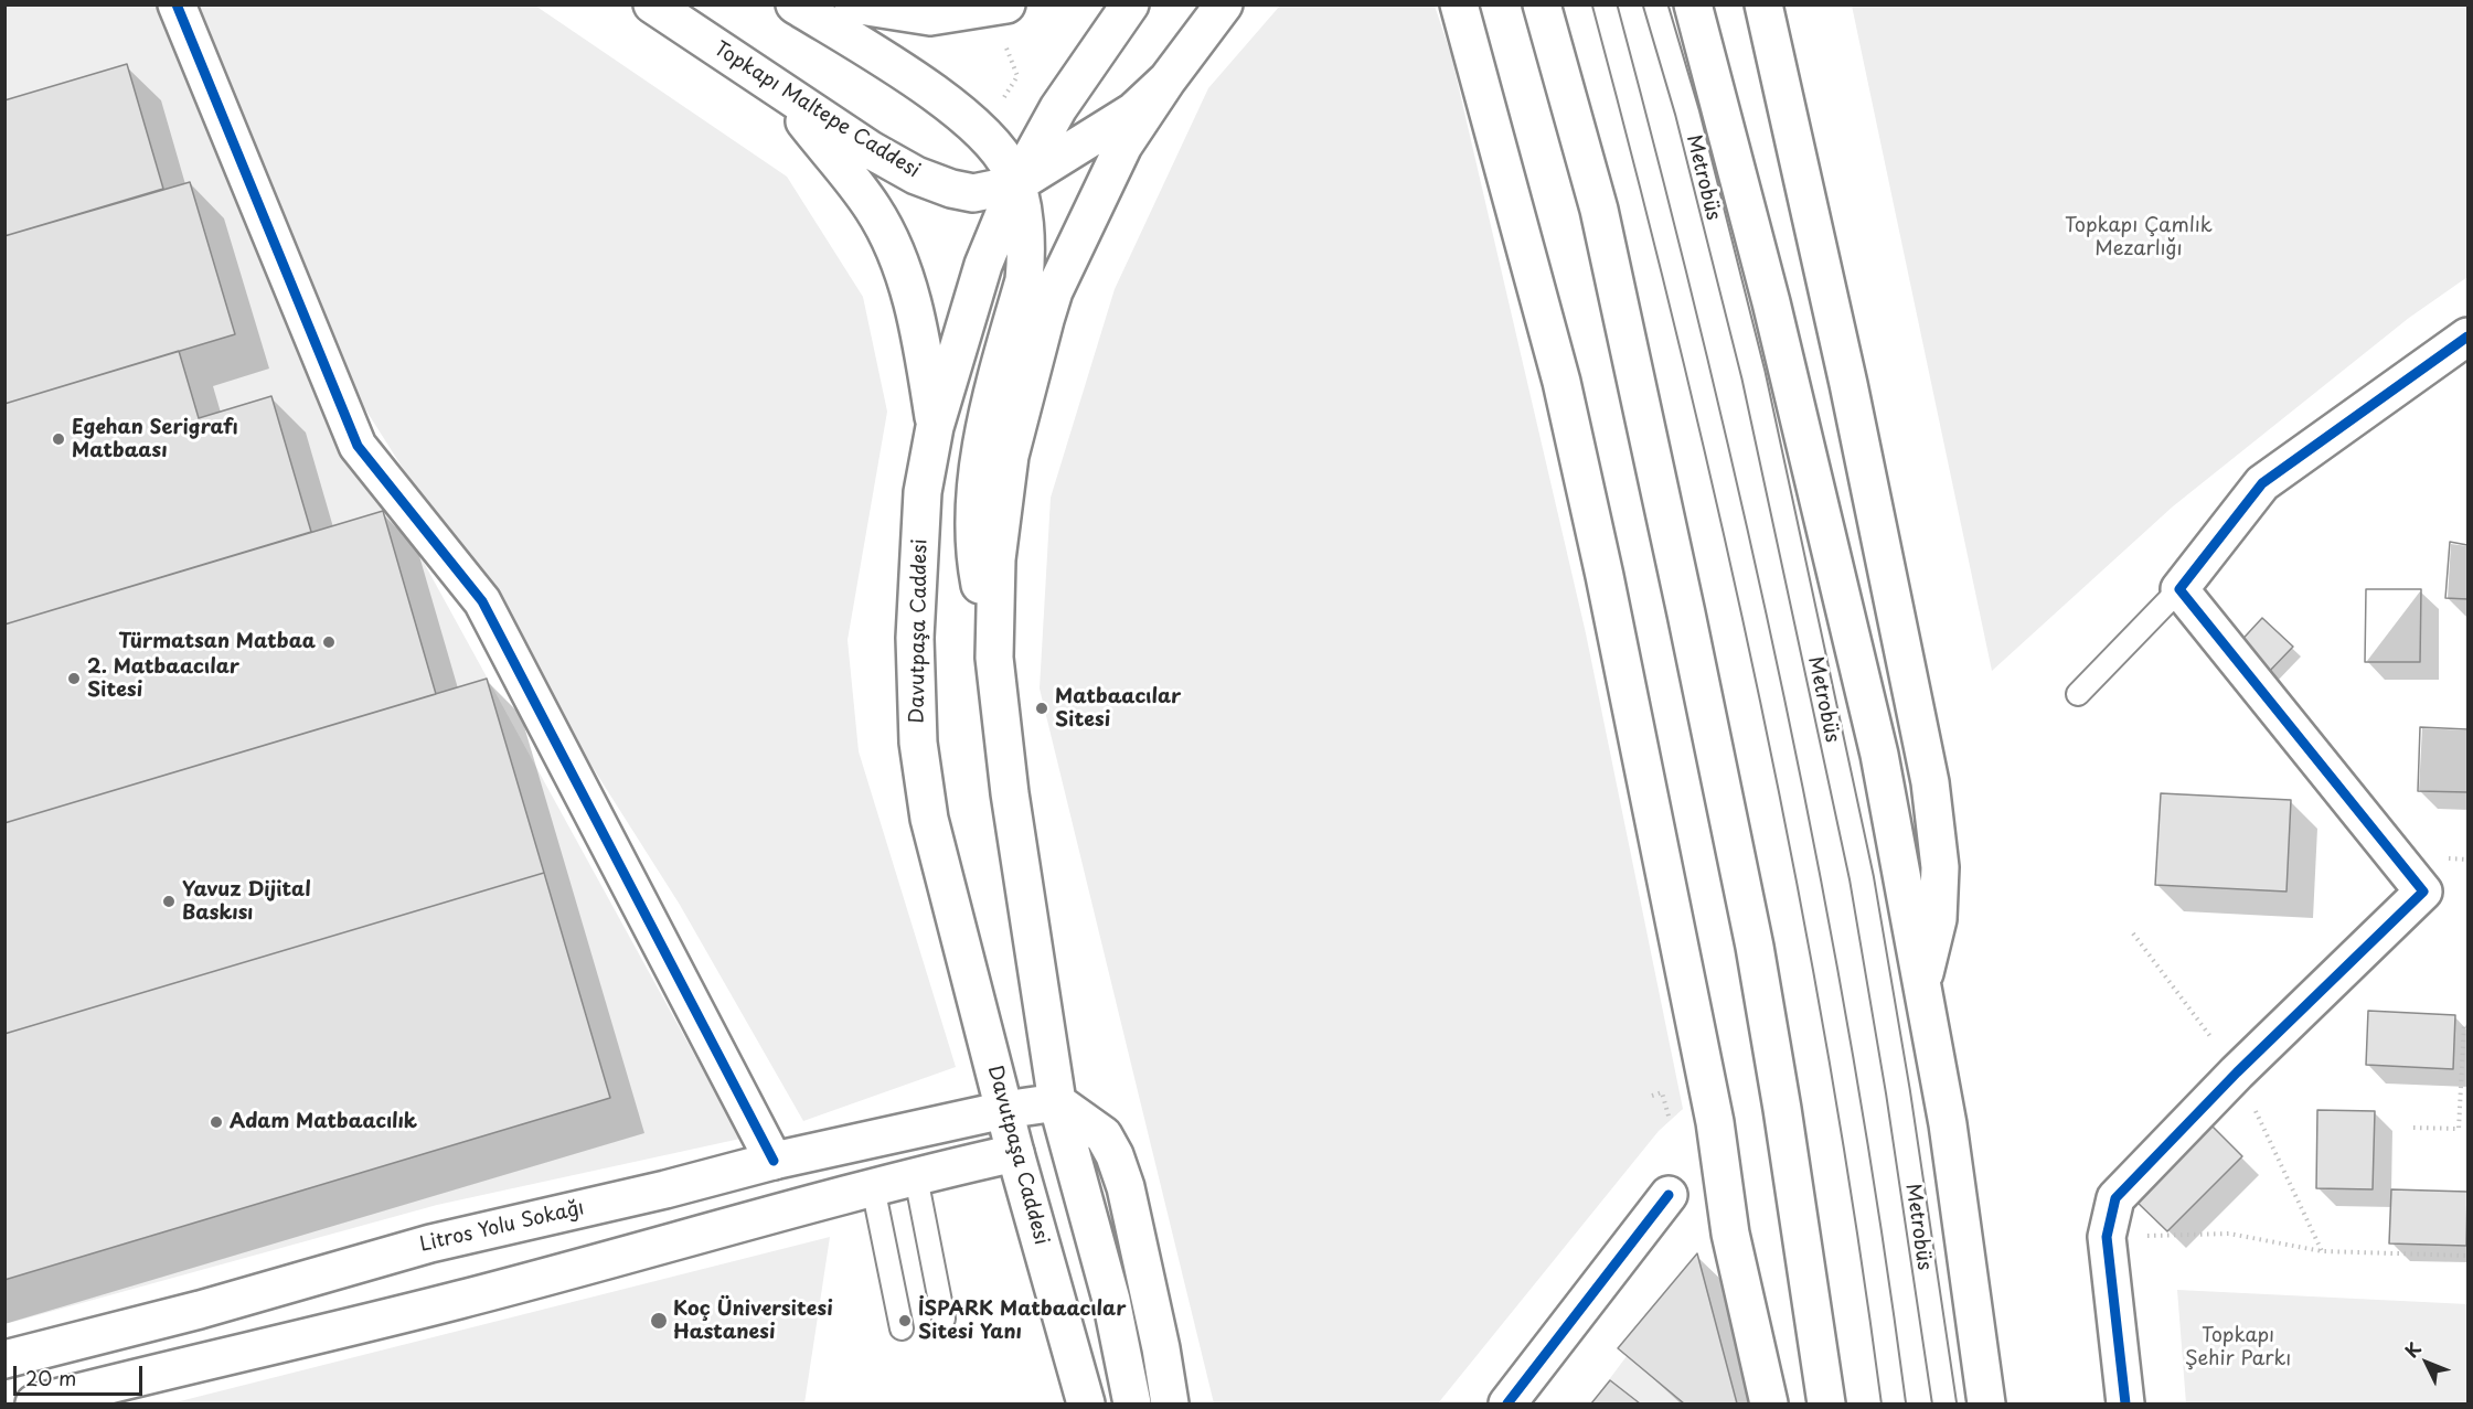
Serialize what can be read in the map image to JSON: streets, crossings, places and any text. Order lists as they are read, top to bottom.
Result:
{
  "streets": {
    "main road": ["Topkapı Maltepe Caddesi", "Davutpaşa Caddesi", "Litros Yolu Sokağı"],
    "lane": ["Metrobüs"]
  },
  "crossings": [
    ["Topkapı Maltepe Caddesi", "Davutpaşa Caddesi"],
    ["Davutpaşa Caddesi", "Litros Yolu Sokağı"]
  ],
  "parks": ["Topkapı Çamlık Mezarlığı", "Topkapı Şehir Parkı"],
  "places": [
    "Egehan Serigrafı Matbaası",
    "Türmatsan Matbaa",
    "2. Matbaacılar Sitesi",
    "Matbaacılar Sitesi",
    "Yavuz Dijital Baskısı",
    "Adam Matbaacılık",
    "Koç Üniversitesi Hastanesi",
    "İSPARK Matbaacılar Sitesi Yanı"
  ],
  "scale_bar": "20 m",
  "north": "top left"
}
